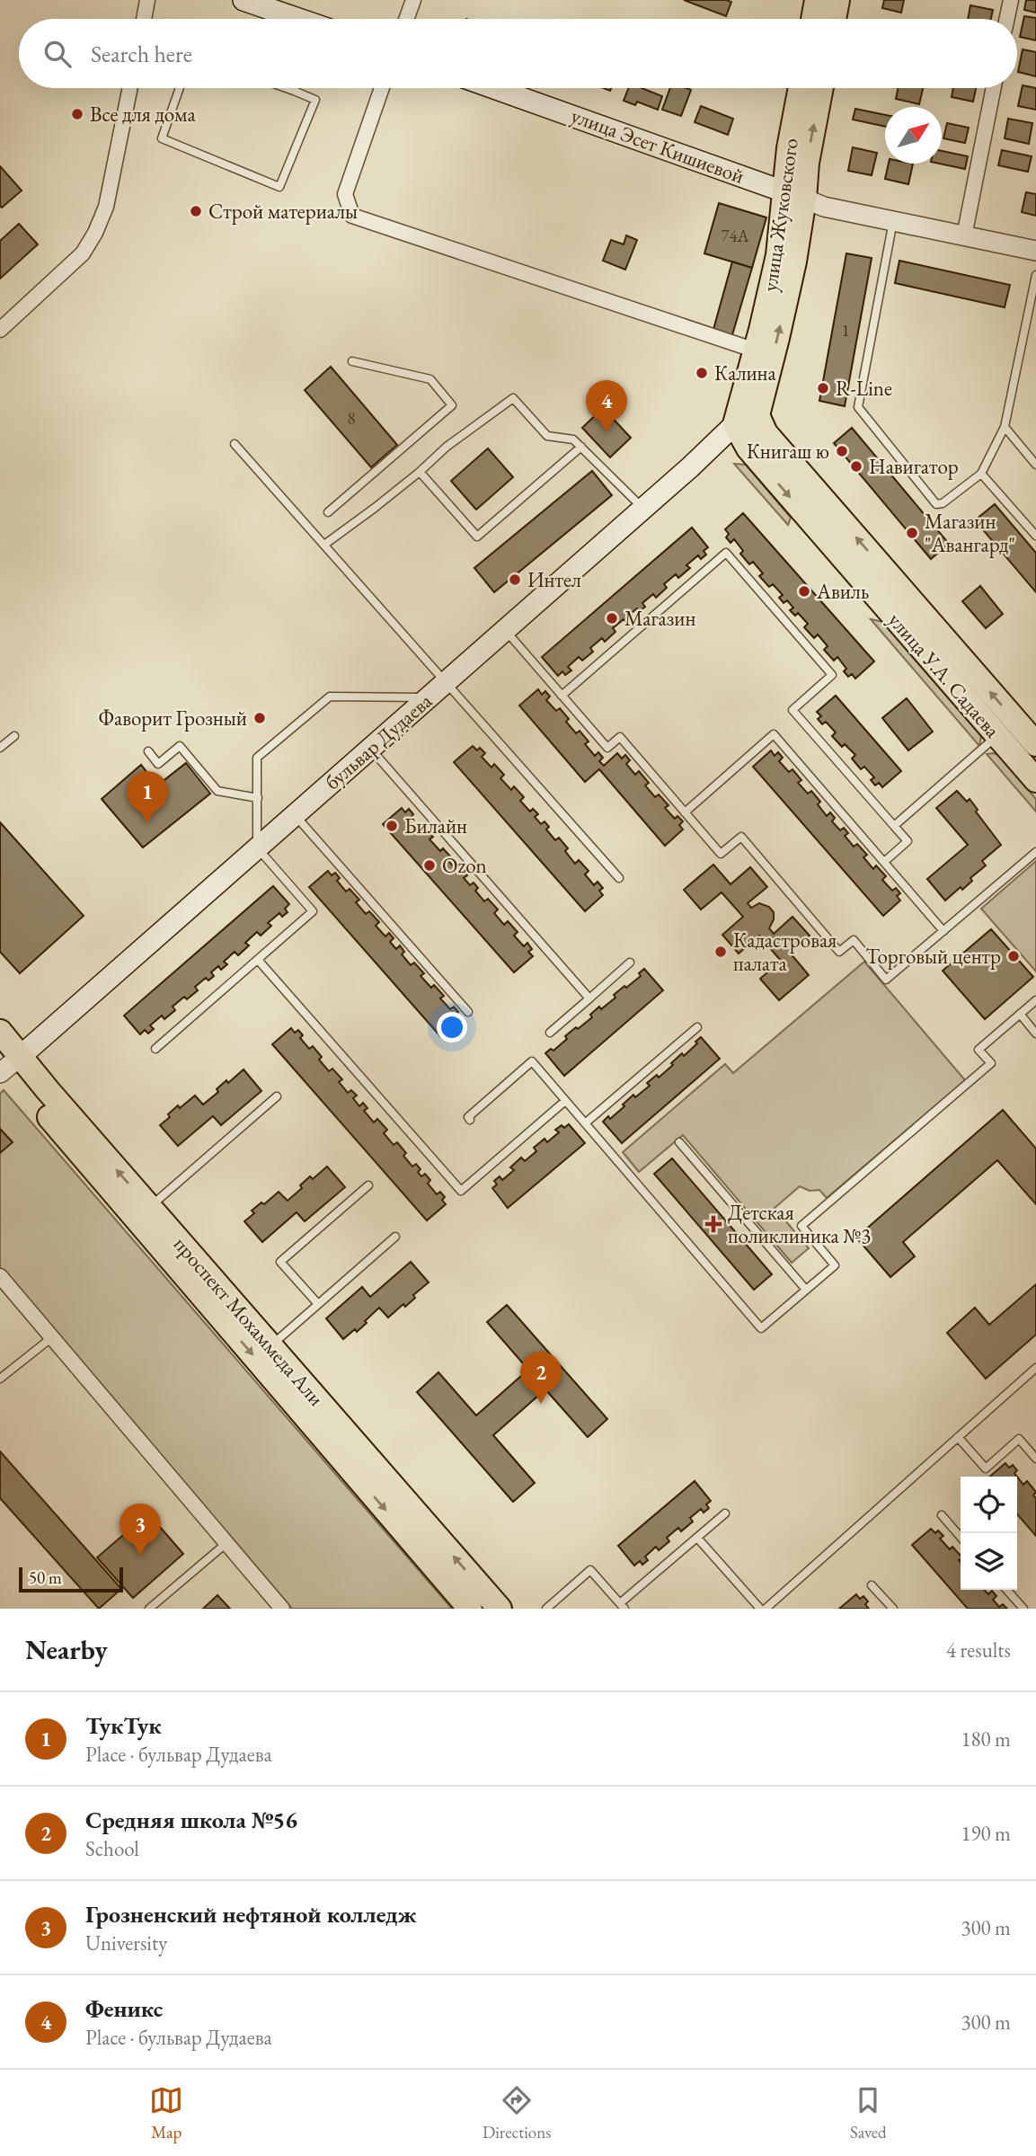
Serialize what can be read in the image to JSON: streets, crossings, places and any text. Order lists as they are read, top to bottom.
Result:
{
  "streets": {
    "main road": [
      "улица Эсет Кишиевой",
      "улица Жуковского",
      "улица У.А. Садаева",
      "бульвар Дудаева",
      "проспект Мохаммеда Али"
    ]
  },
  "crossings": [
    ["улица Эсет Кишиевой", "улица Жуковского"],
    ["улица Жуковского", "улица У.А. Садаева"],
    ["улица Жуковского", "бульвар Дудаева"],
    ["улица У.А. Садаева", "бульвар Дудаева"],
    ["бульвар Дудаева", "проспект Мохаммеда Али"]
  ],
  "places": {
    "other": [
      "Все для дома",
      "Строй материалы",
      "Калина",
      "R-Line",
      "Книгаш ю",
      "Навигатор",
      "Магазин \"Авангард\"",
      "Интел",
      "Авиль",
      "Магазин",
      "Фаворит Грозный",
      "Билайн",
      "Ozon",
      "Кадастровая палата",
      "Торговый центр"
    ],
    "health": ["Детская поликлиника №3"]
  },
  "house_numbers": ["74А", "1", "8"],
  "scale_bar": "50 m",
  "north": "top right",
  "page": {
    "search": "Search here",
    "pins": [
      "4",
      "1",
      "2",
      "3"
    ],
    "scale": "50 m",
    "heading": ["Nearby", "4 results"],
    "list": [
      {
        "mark": "1",
        "name": "ТукТук",
        "note": "Place · бульвар Дудаева",
        "value": "180 m"
      },
      {
        "mark": "2",
        "name": "Средняя школа №56",
        "note": "School",
        "value": "190 m"
      },
      {
        "mark": "3",
        "name": "Грозненский нефтяной колледж",
        "note": "University",
        "value": "300 m"
      },
      {
        "mark": "4",
        "name": "Феникс",
        "note": "Place · бульвар Дудаева",
        "value": "300 m"
      }
    ],
    "nav": ["Map", "Directions", "Saved"]
  }
}
